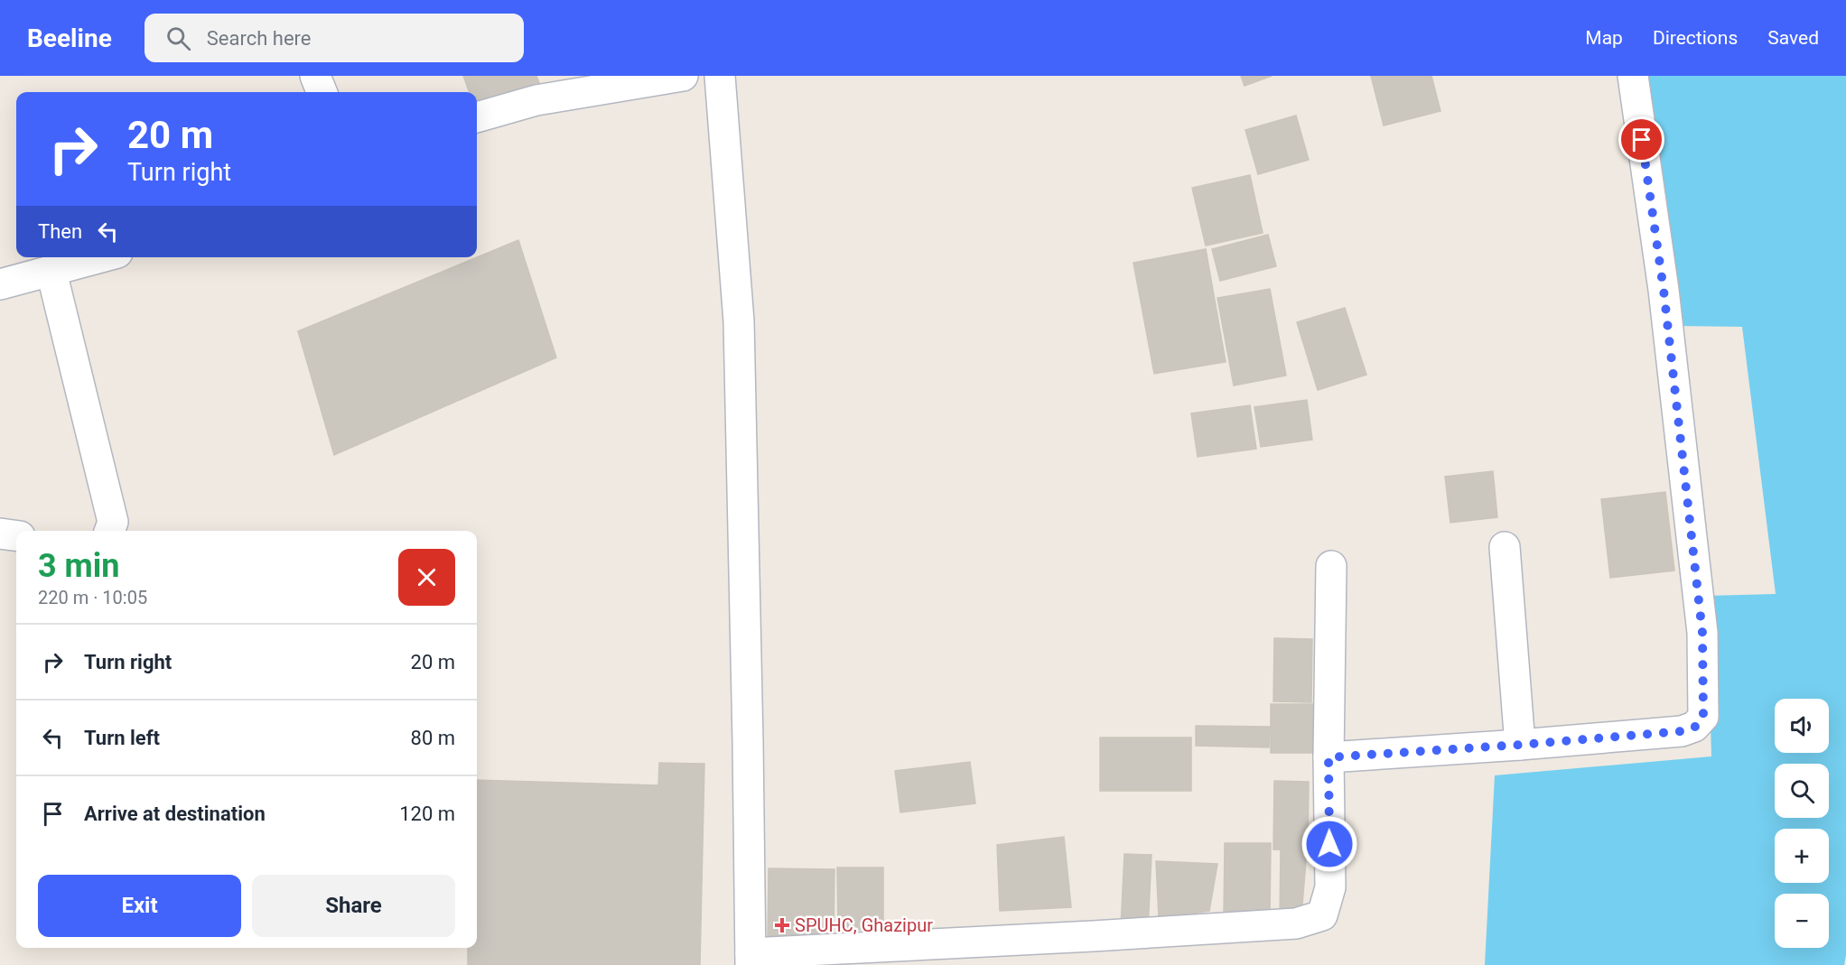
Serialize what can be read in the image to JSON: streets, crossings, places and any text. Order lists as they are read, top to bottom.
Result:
{
  "places": {
    "health": ["SPUHC, Ghazipur"]
  },
  "page": {
    "header": "Beeline",
    "search": "Search here",
    "nav": ["Map", "Directions", "Saved"],
    "turn": ["20 m", "Turn right"],
    "then": "Then",
    "heading": ["3 min", "220 m · 10:05"],
    "list": [
      {
        "name": "Turn right",
        "value": "20 m"
      },
      {
        "name": "Turn left",
        "value": "80 m"
      },
      {
        "name": "Arrive at destination",
        "value": "120 m"
      }
    ],
    "map_buttons": ["+", "−"],
    "buttons": ["Exit", "Share"]
  }
}
